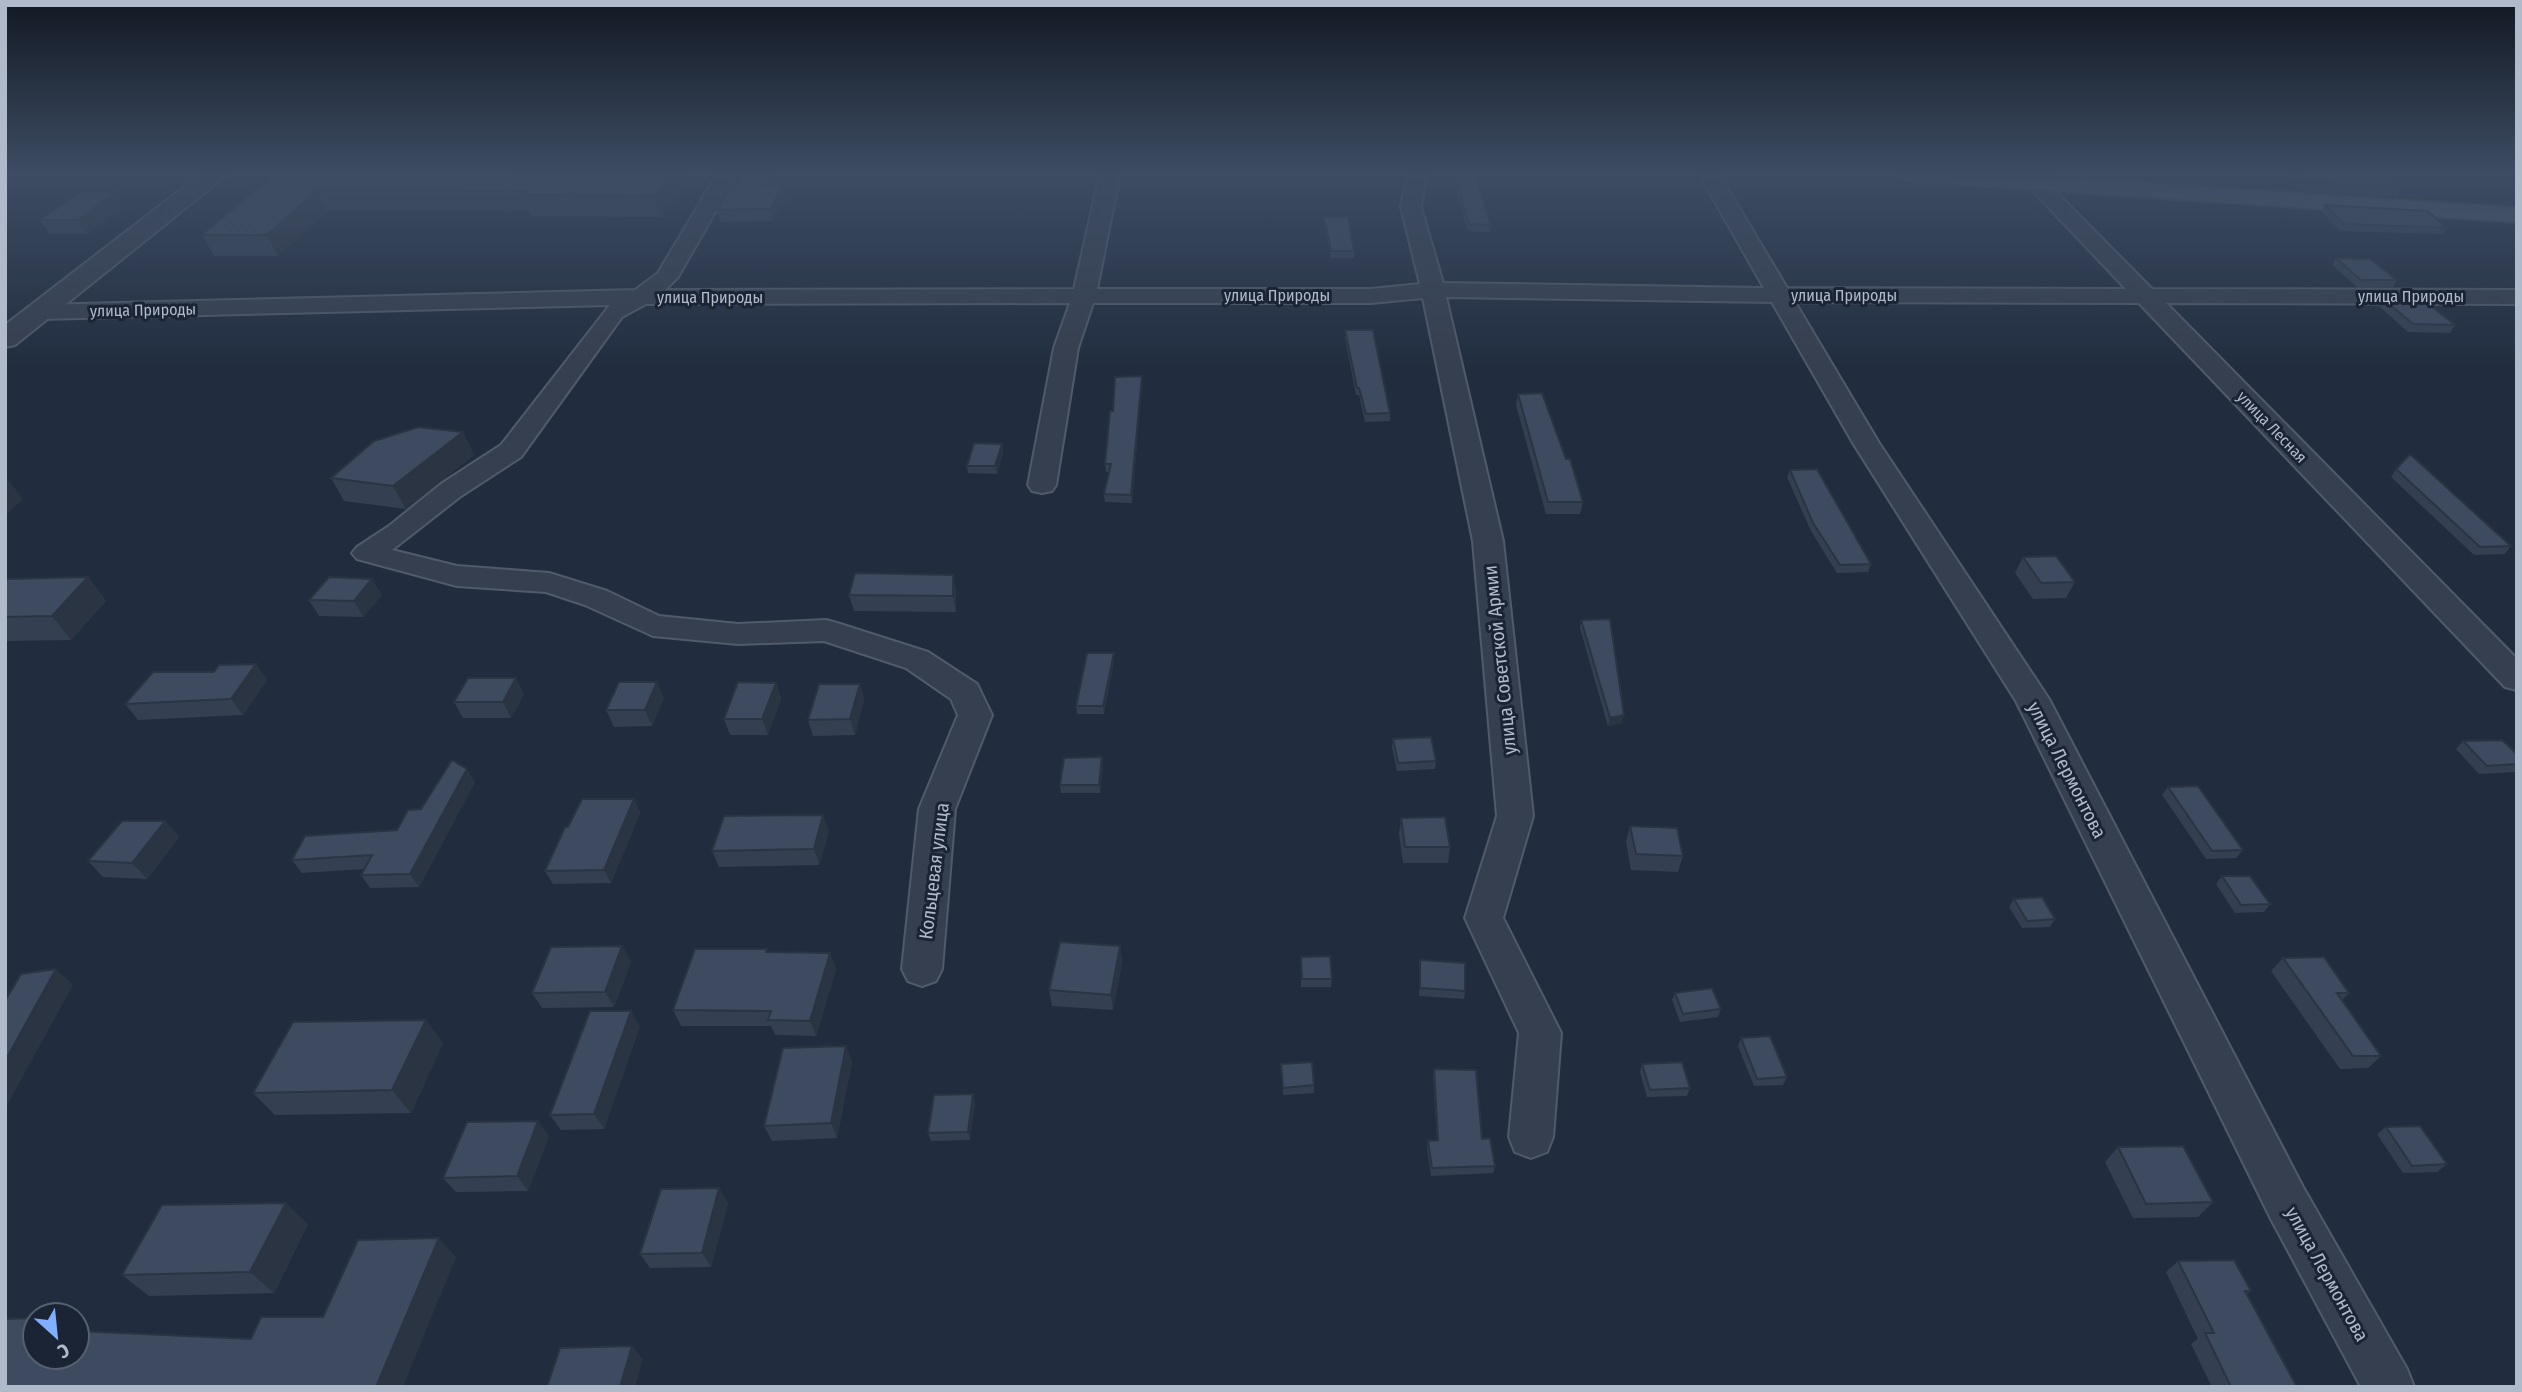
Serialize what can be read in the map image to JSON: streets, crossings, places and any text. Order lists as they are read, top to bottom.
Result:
{
  "streets": {
    "street": [
      "улица Природы",
      "улица Лесная",
      "улица Советской Армии",
      "улица Лермонтова",
      "Кольцевая улица"
    ]
  },
  "crossings": [
    ["улица Природы", "улица Лесная"],
    ["улица Природы", "улица Советской Армии"],
    ["улица Природы", "улица Лермонтова"],
    ["улица Природы", "Кольцевая улица"]
  ],
  "north": "bottom right"
}
